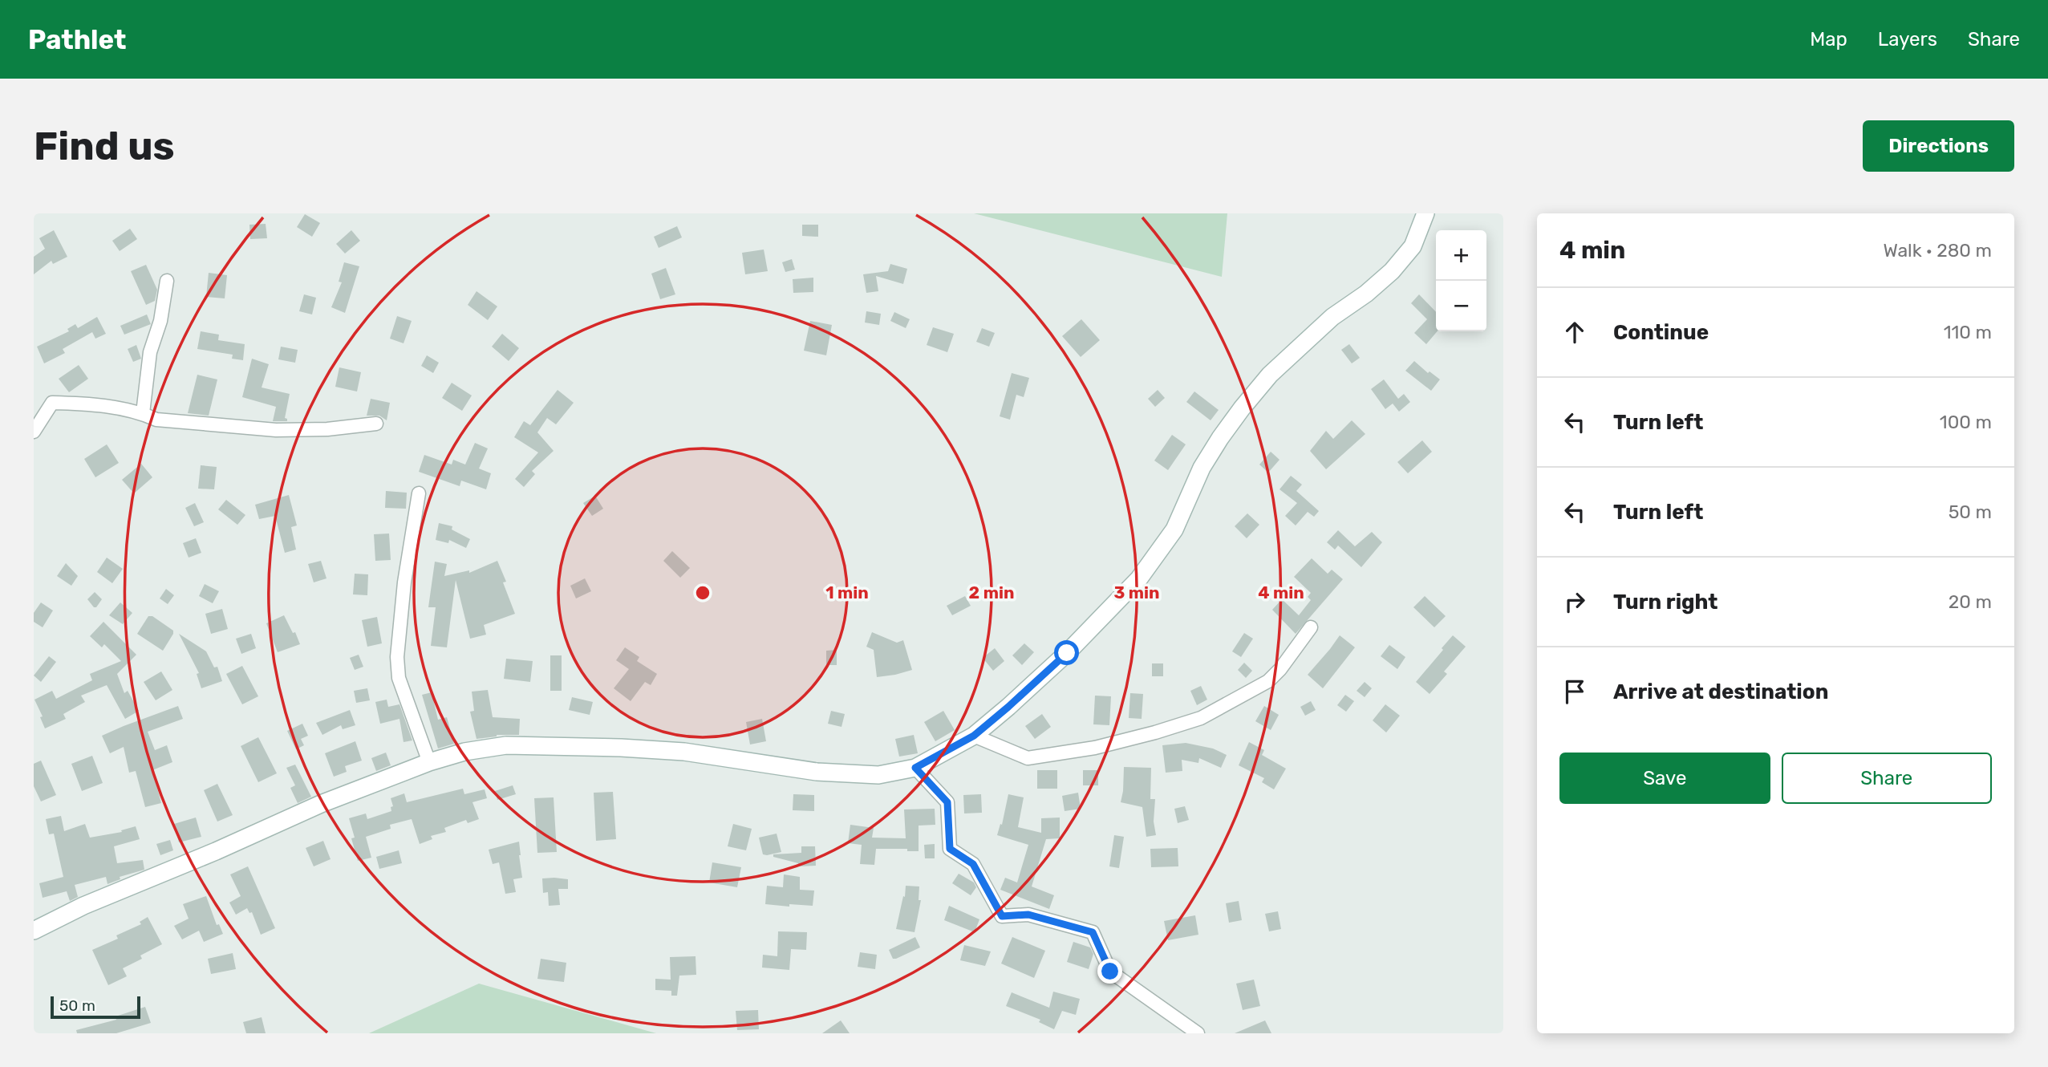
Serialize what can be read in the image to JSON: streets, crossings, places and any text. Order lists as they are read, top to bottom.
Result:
{
  "scale_bar": "50 m",
  "page": {
    "header": "Pathlet",
    "nav": ["Map", "Layers", "Share"],
    "buttons": [
      "Directions",
      ["Save", "Share"]
    ],
    "title": "Find us",
    "heading": ["4 min", "Walk · 280 m"],
    "map_buttons": ["+", "−"],
    "list": [
      ["Continue", "110 m"],
      ["Turn left", "100 m"],
      ["Turn left", "50 m"],
      ["Turn right", "20 m"],
      "Arrive at destination"
    ],
    "scale": "50 m"
  },
  "rings": [
    "1 min",
    "2 min",
    "3 min",
    "4 min"
  ]
}
